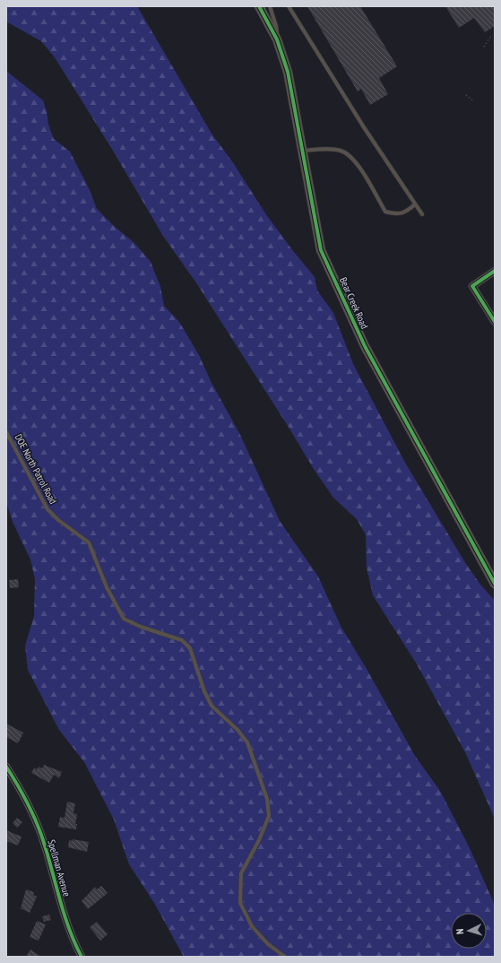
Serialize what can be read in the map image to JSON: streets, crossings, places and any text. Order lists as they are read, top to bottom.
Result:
{
  "streets": {
    "street": ["Bear Creek Road", "Spellman Avenue"],
    "lane": ["DOE North Patrol Road"]
  },
  "north": "left"
}
